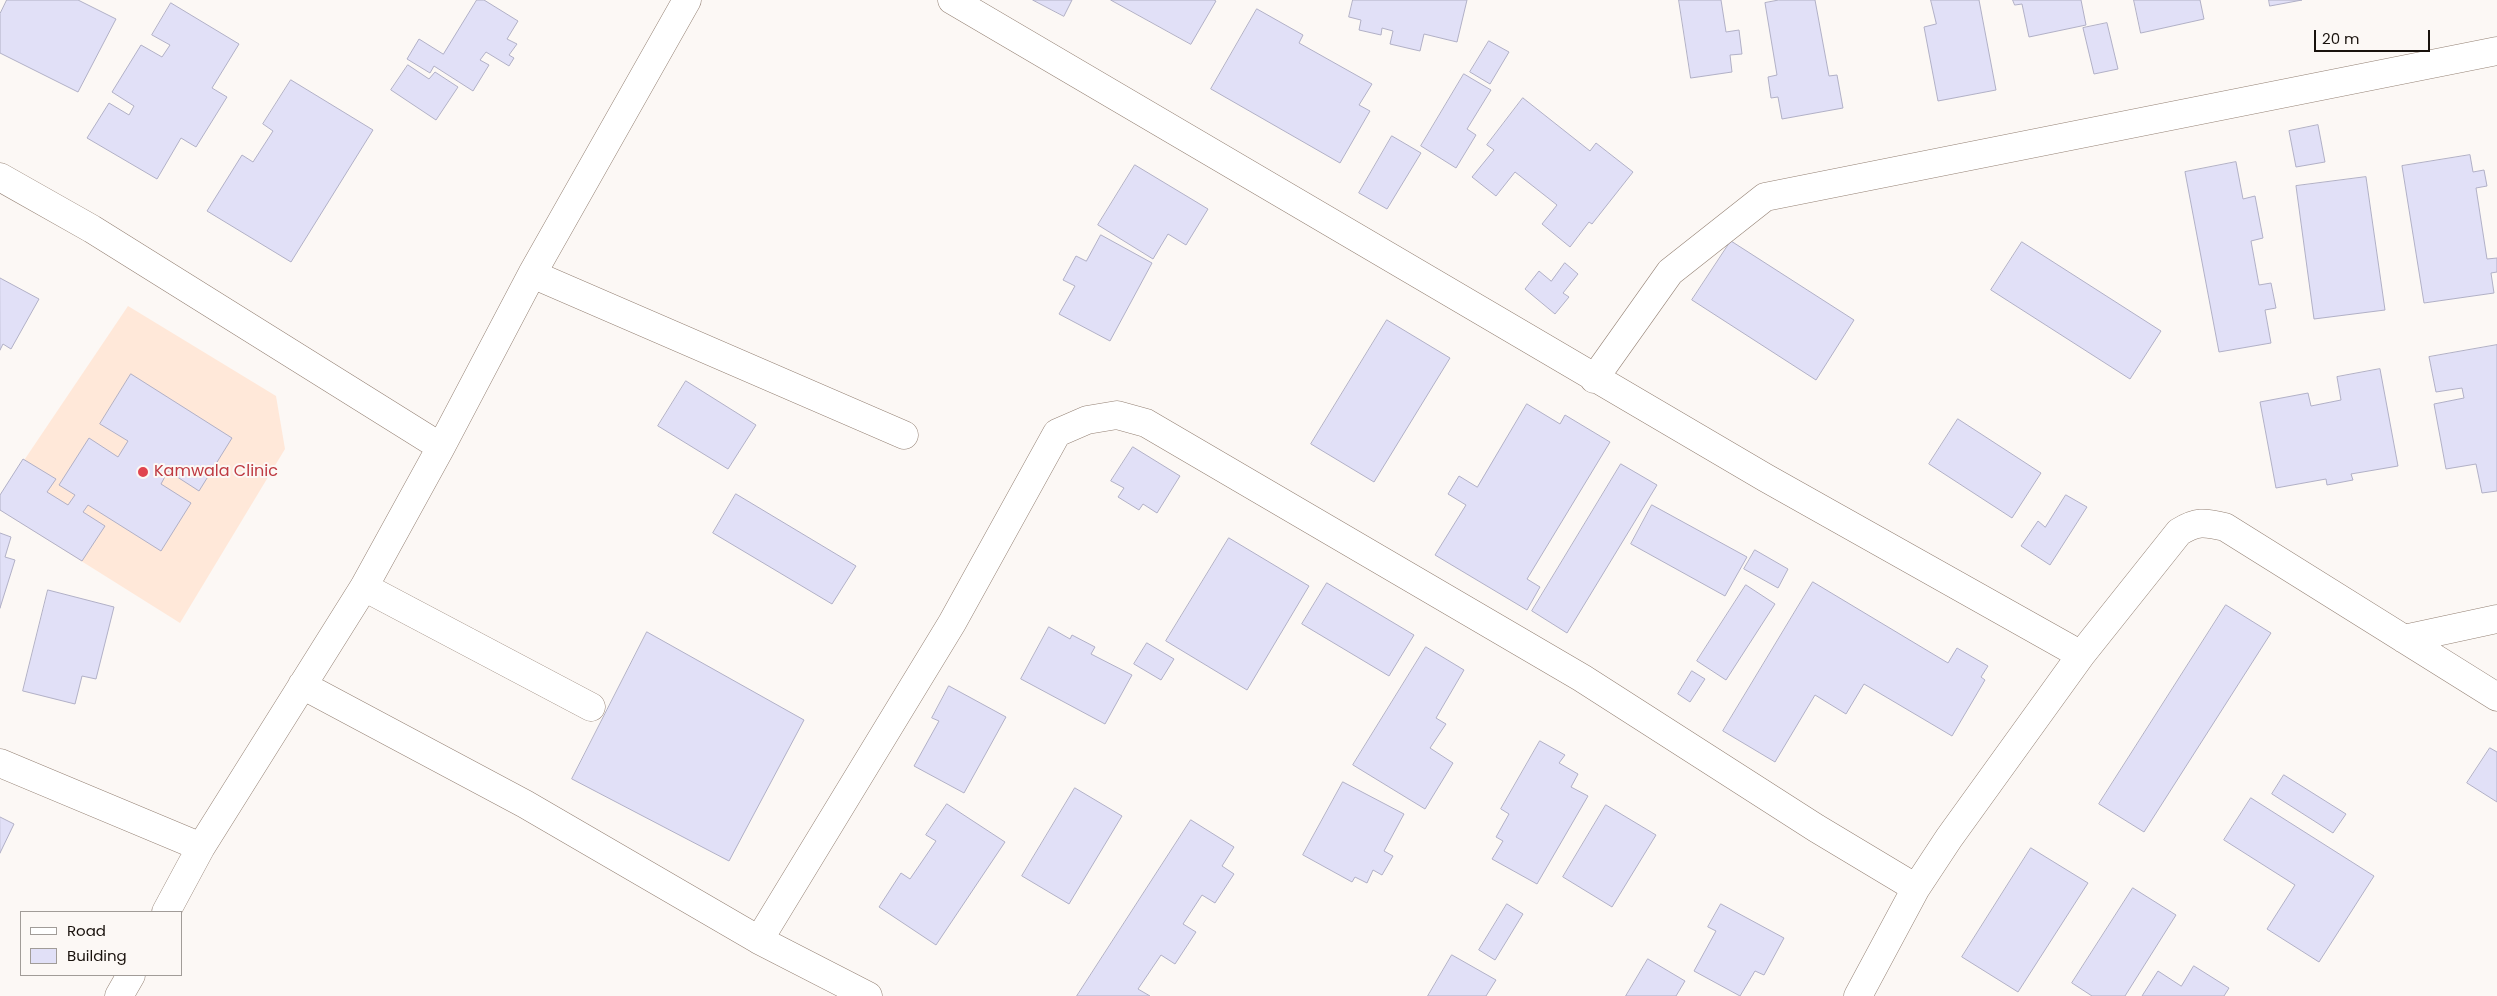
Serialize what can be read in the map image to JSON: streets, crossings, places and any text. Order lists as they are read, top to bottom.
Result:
{
  "places": ["Kamwala Clinic"],
  "legend": ["Road", "Building"],
  "scale_bar": "20 m"
}
